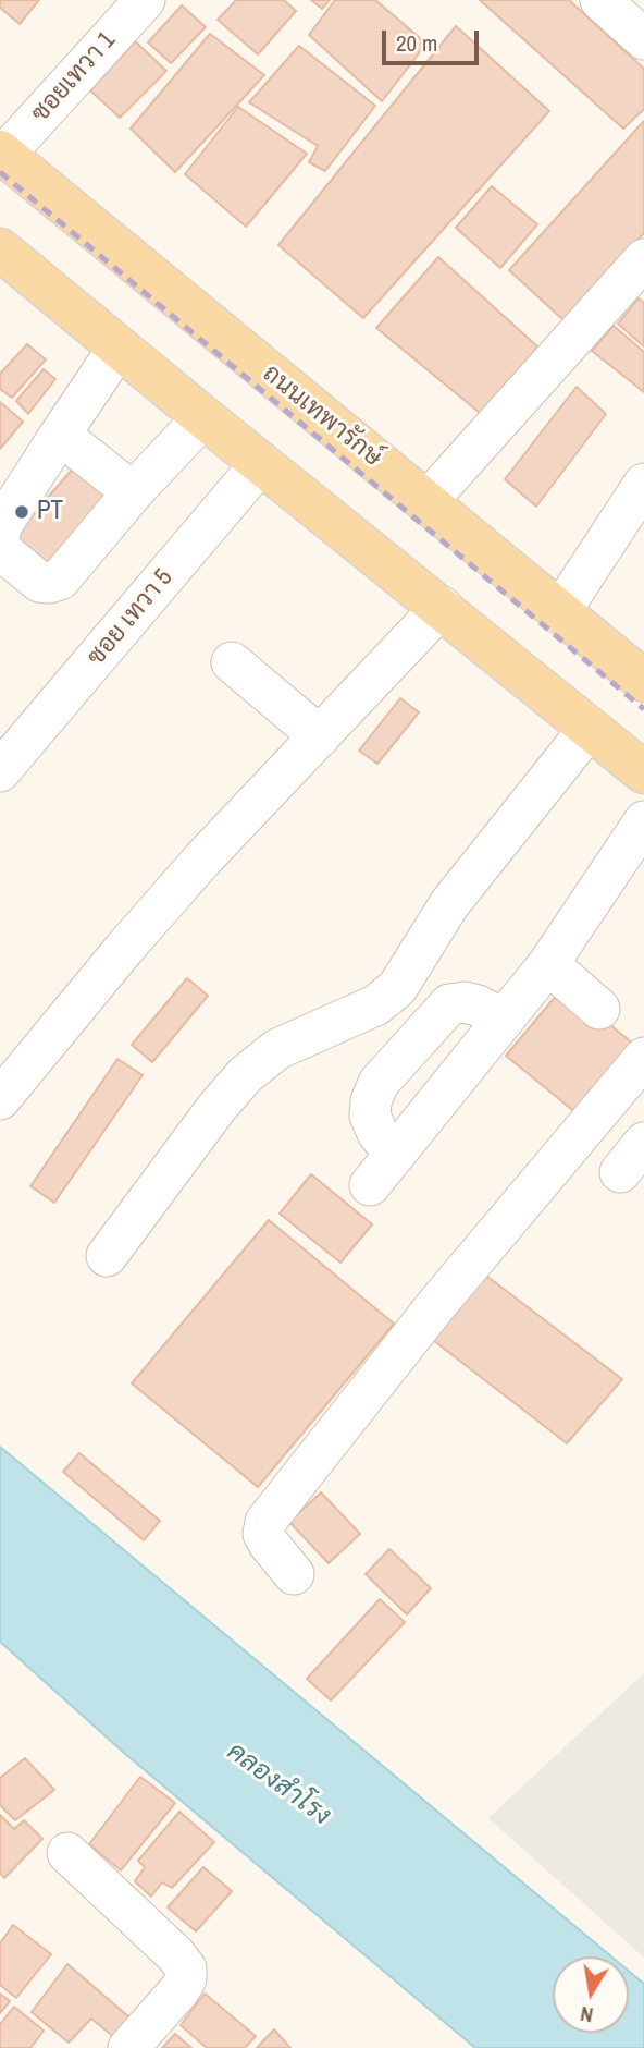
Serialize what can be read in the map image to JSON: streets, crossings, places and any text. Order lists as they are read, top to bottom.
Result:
{
  "streets": {
    "main road": ["ถนนเทพารักษ์"],
    "street": ["ซอยเทวา 1", "ซอย เทวา 5"]
  },
  "crossings": [
    ["ซอยเทวา 1", "ถนนเทพารักษ์"]
  ],
  "water": ["คลองสำโรง"],
  "places": ["PT"],
  "scale_bar": "20 m",
  "north": "bottom"
}
